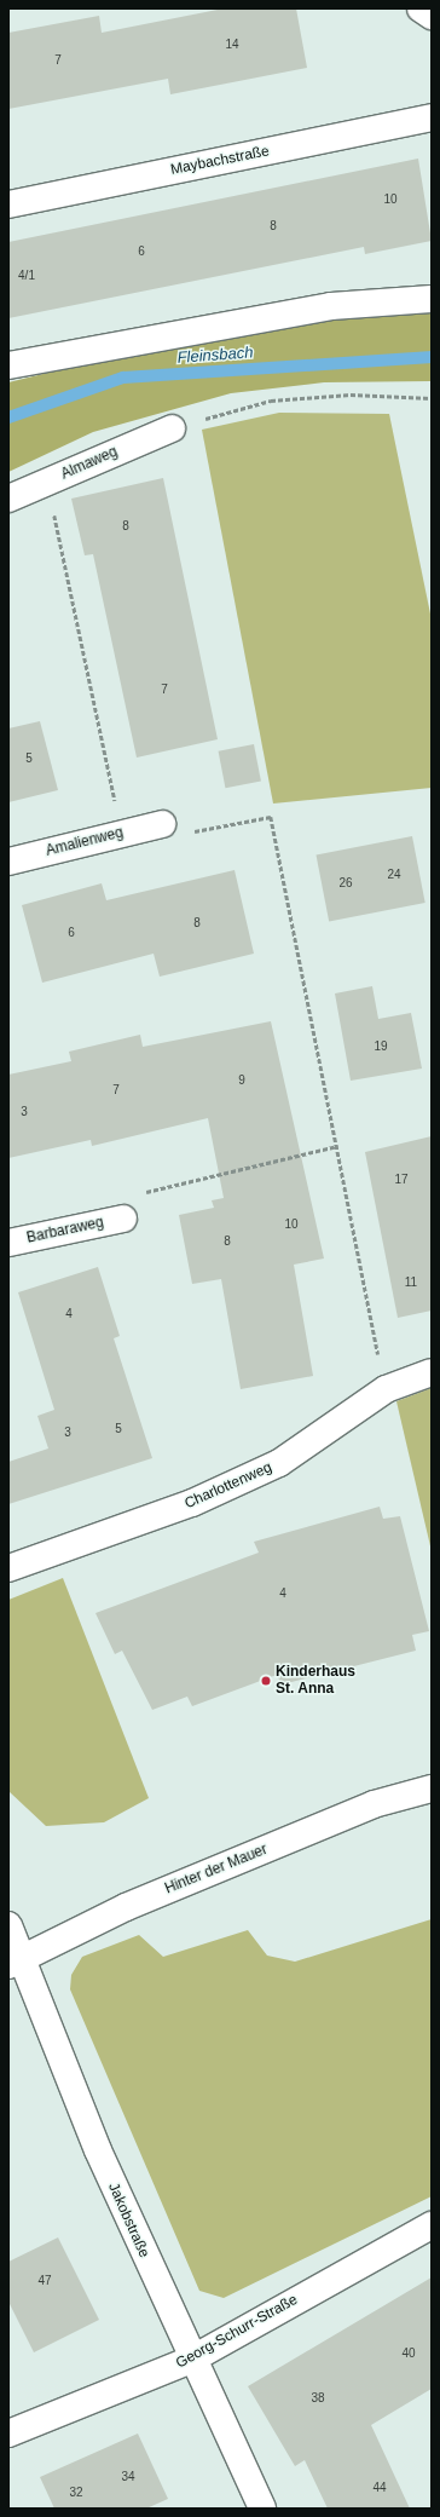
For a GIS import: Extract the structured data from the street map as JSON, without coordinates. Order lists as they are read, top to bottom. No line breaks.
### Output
{"streets":{"street":["Maybachstraße","Almaweg","Amalienweg","Barbaraweg","Charlottenweg","Hinter der Mauer","Jakobstraße","Georg-Schurr-Straße"]},"crossings":[["Hinter der Mauer","Jakobstraße"],["Jakobstraße","Georg-Schurr-Straße"]],"water":["Fleinsbach"],"places":["Kinderhaus St. Anna"],"house_numbers":["14","7","10","8","6","4/1","8","7","5","24","26","8","6","19","9","7","3","17","10","8","11","4","5","3","4","47","40","38","34","44","32"]}
